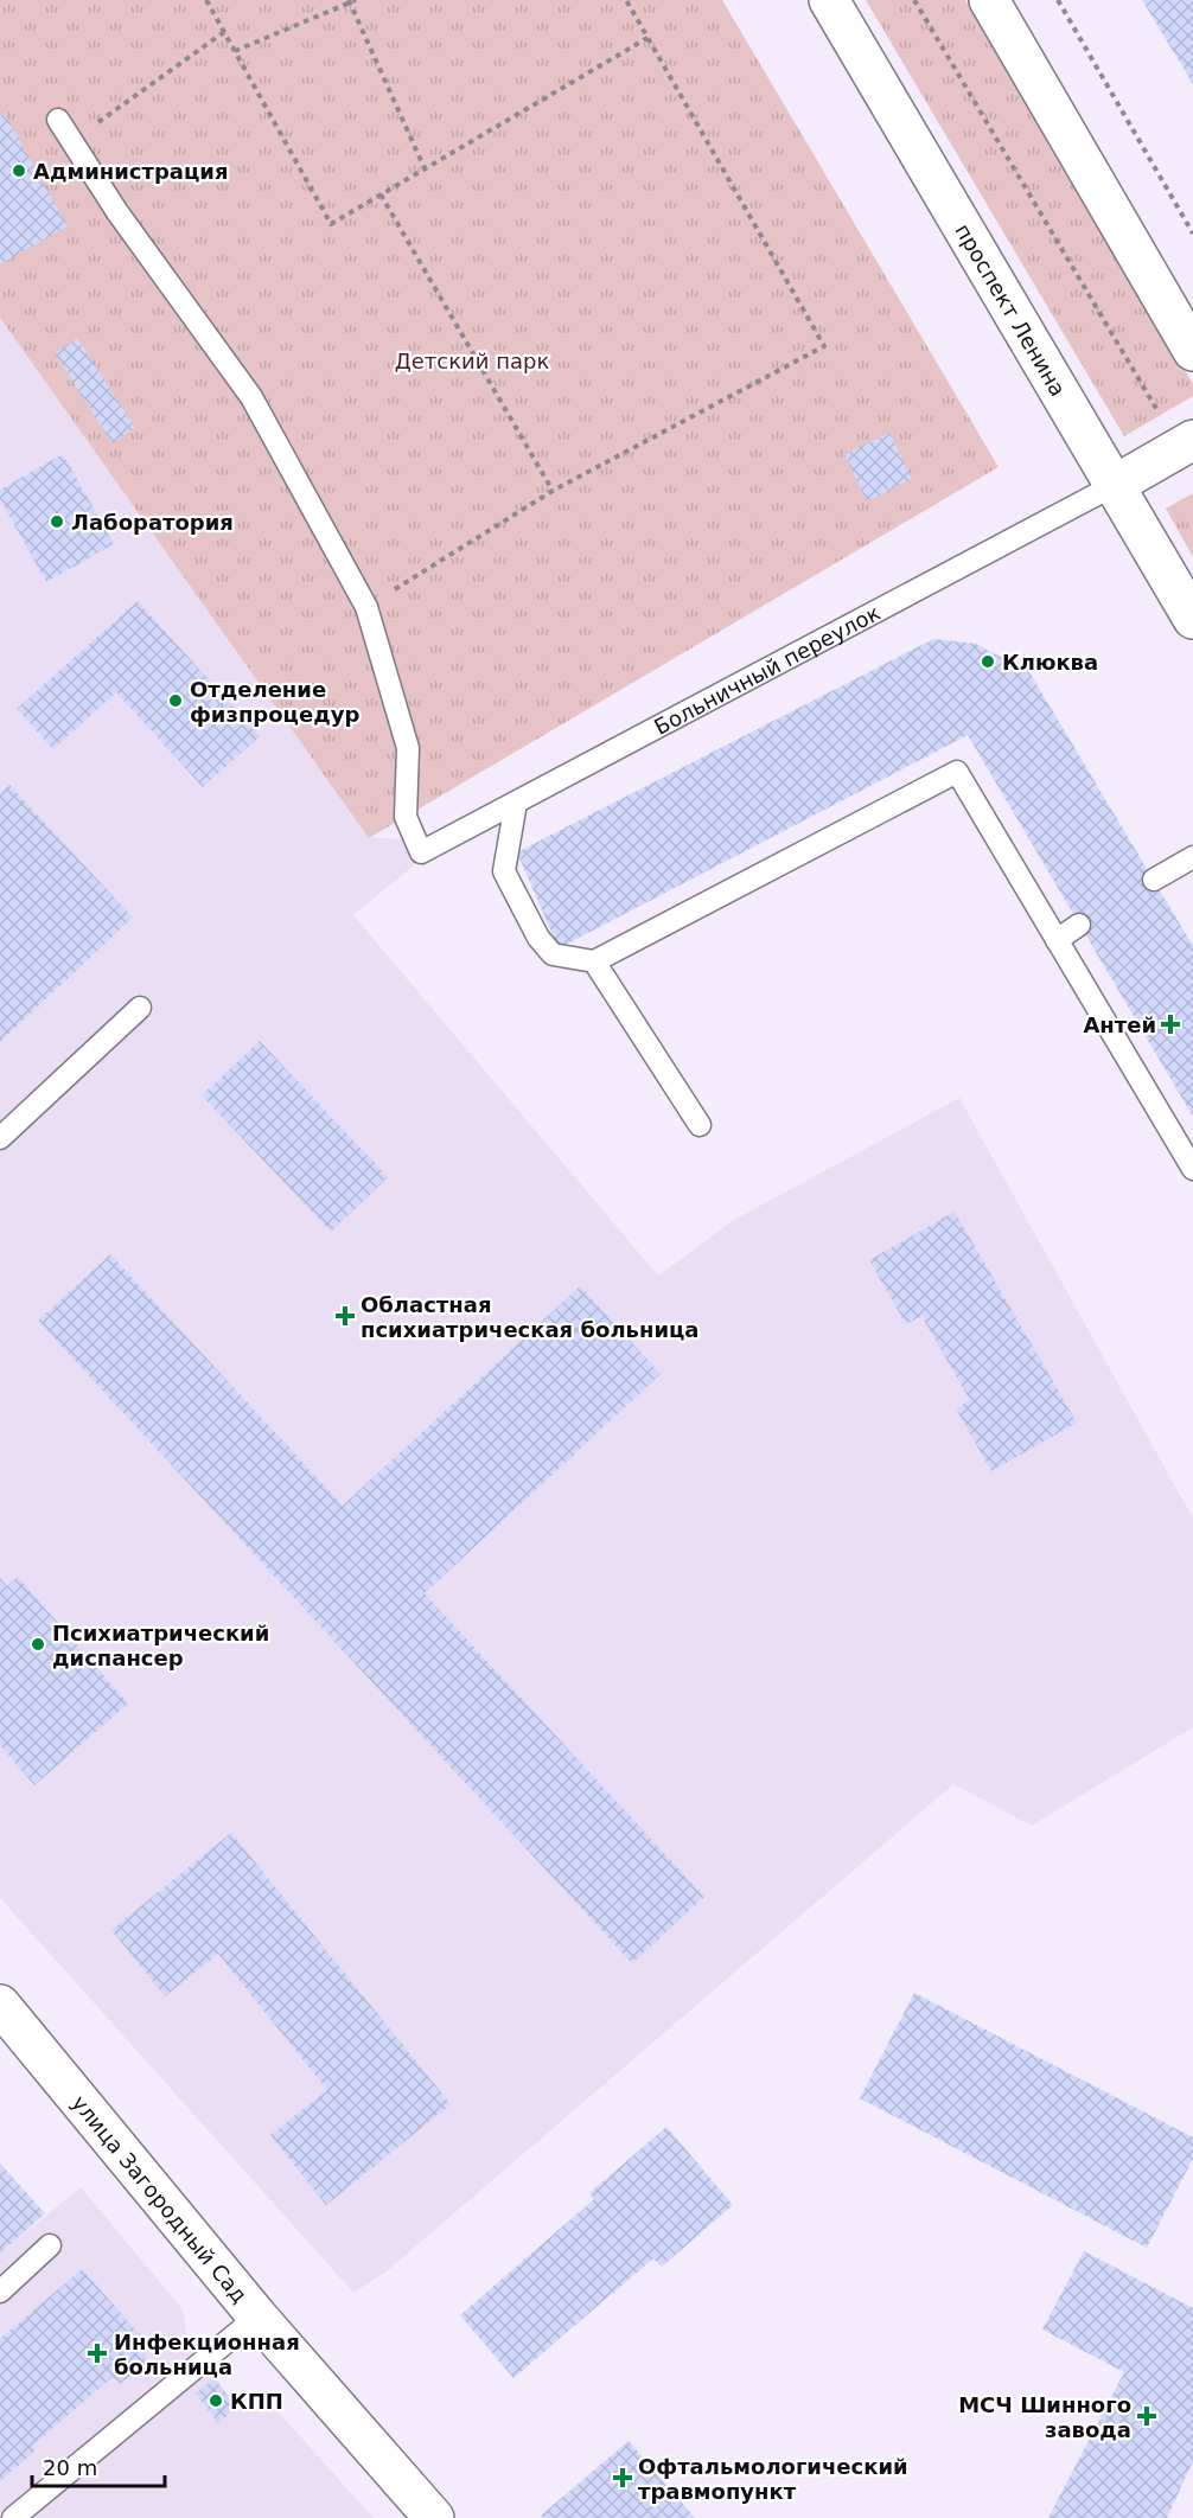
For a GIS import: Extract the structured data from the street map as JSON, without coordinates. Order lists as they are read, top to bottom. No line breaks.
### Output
{"streets":{"main road":["проспект Ленина","улица Загородный Сад"],"lane":["Больничный переулок"]},"crossings":[["проспект Ленина","Больничный переулок"]],"parks":["Детский парк"],"places":{"other":["Администрация","Лаборатория","Клюква","Отделение физпроцедур","Психиатрический диспансер","КПП"],"health":["Антей","Областная психиатрическая больница","Инфекционная больница","МСЧ Шинного завода","Офтальмологический травмопункт"]},"scale_bar":"20 m"}
